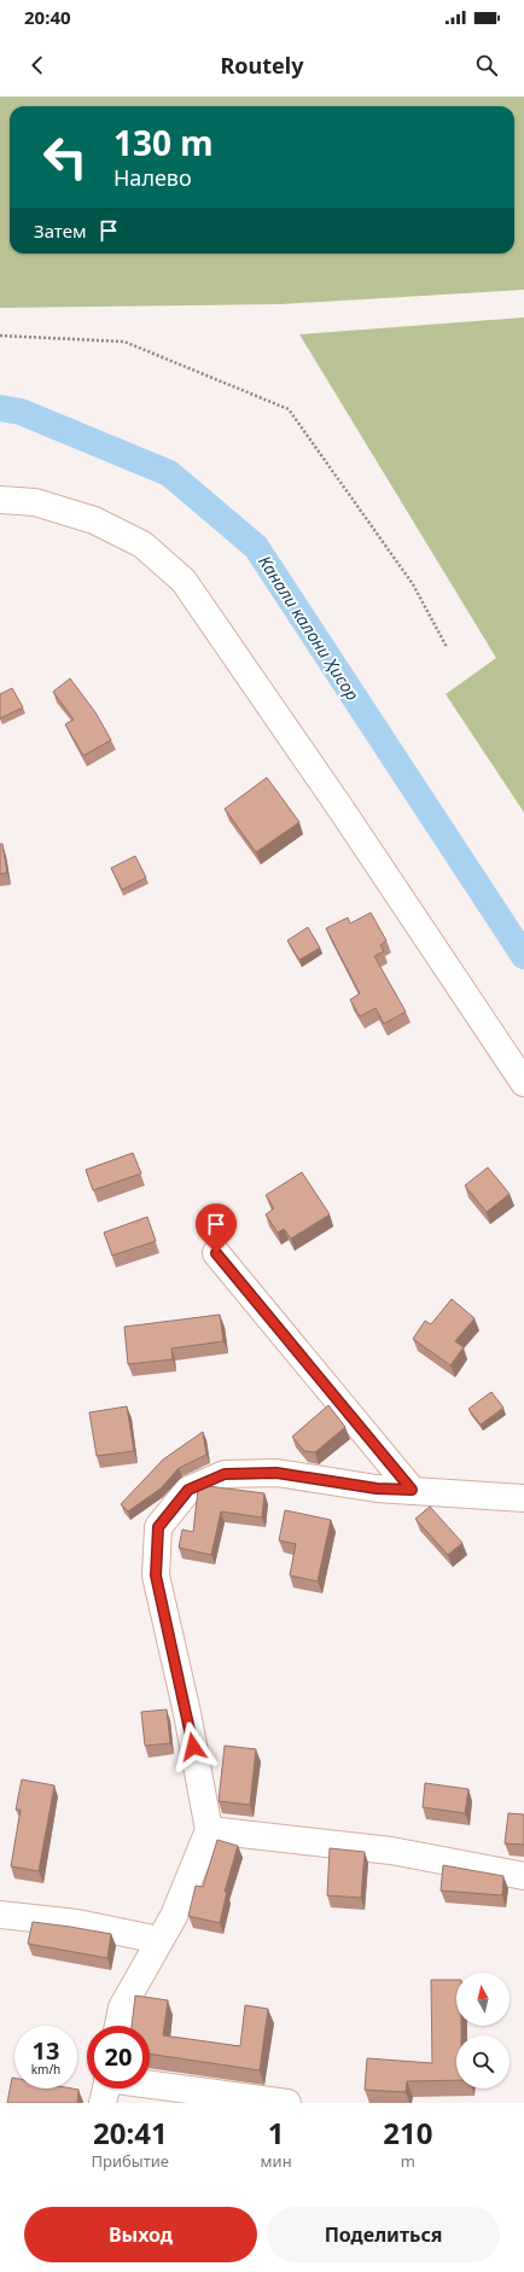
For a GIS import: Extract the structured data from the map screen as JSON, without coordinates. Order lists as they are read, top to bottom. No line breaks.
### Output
{"water":["Канали калони Ҳисор"],"north":"top","page":{"status":"20:40","header":"Routely","turn":["130 m","Налево"],"then":"Затем","speed":"13 km/h","limit":"20","eta":["20:41","Прибытие","1","мин","210","m"],"buttons":["Выход","Поделиться"]}}
